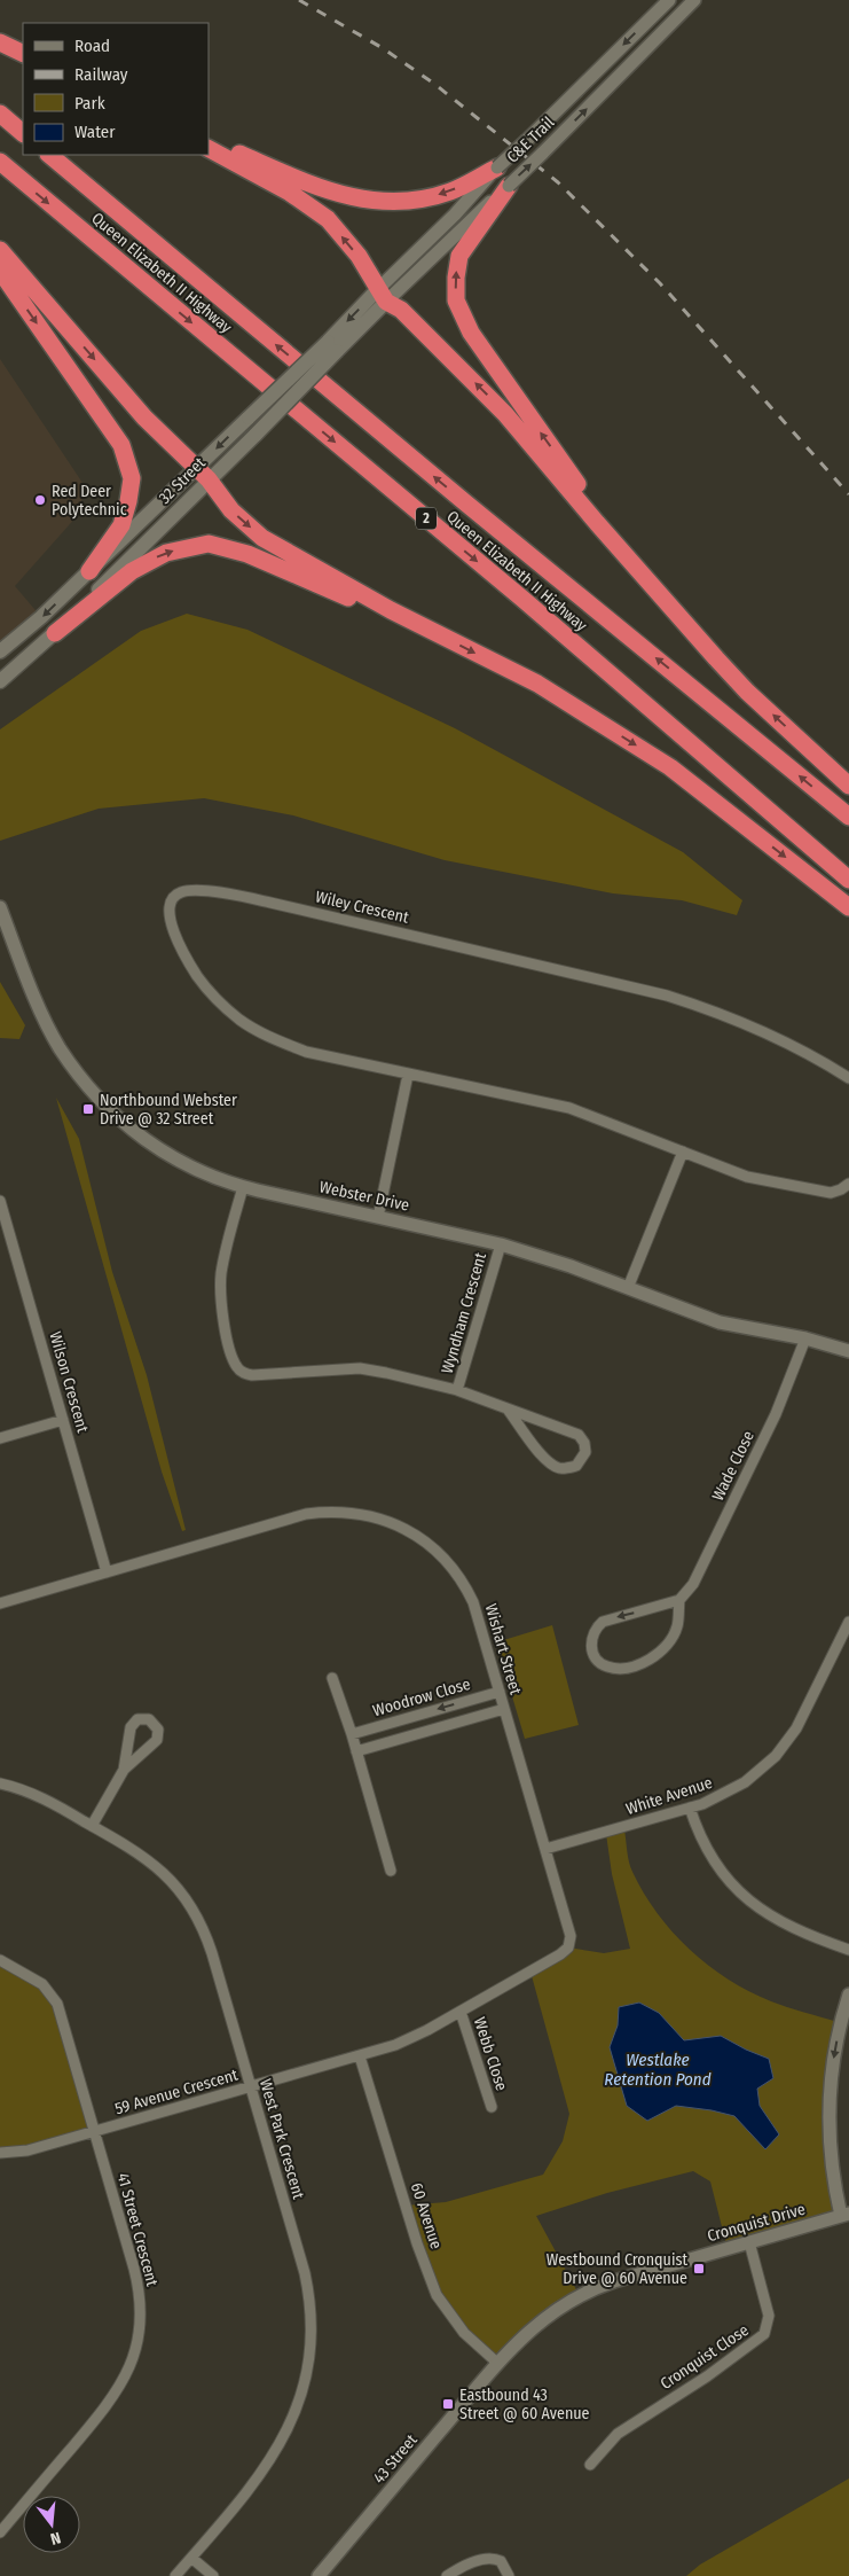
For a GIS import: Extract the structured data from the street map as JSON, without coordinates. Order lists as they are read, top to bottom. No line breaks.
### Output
{"streets":{"highway":["Queen Elizabeth II Highway","2"],"main road":["32 Street"],"street":["C&E Trail","Wiley Crescent","Webster Drive","Wyndham Crescent","Wilson Crescent","Wade Close","Wishart Street","Woodrow Close","White Avenue","Webb Close","59 Avenue Crescent","West Park Crescent","60 Avenue","Cronquist Drive","41 Street Crescent","Cronquist Close","43 Street"]},"crossings":[["C&E Trail","32 Street"],["Webster Drive","Wyndham Crescent"],["Webster Drive","Wade Close"],["Wilson Crescent","Wishart Street"],["Wishart Street","Woodrow Close"],["Wishart Street","White Avenue"],["Wishart Street","Webb Close"],["Wishart Street","59 Avenue Crescent"],["Wishart Street","60 Avenue"],["59 Avenue Crescent","West Park Crescent"],["59 Avenue Crescent","60 Avenue"],["59 Avenue Crescent","41 Street Crescent"],["60 Avenue","Cronquist Drive"],["60 Avenue","43 Street"],["Cronquist Drive","Cronquist Close"],["Cronquist Drive","43 Street"]],"water":["Westlake Retention Pond"],"places":{"other":["Red Deer Polytechnic"],"transit":["Northbound Webster Drive @ 32 Street","Westbound Cronquist Drive @ 60 Avenue","Eastbound 43 Street @ 60 Avenue"]},"legend":["Road","Railway","Park","Water"],"north":"bottom"}
